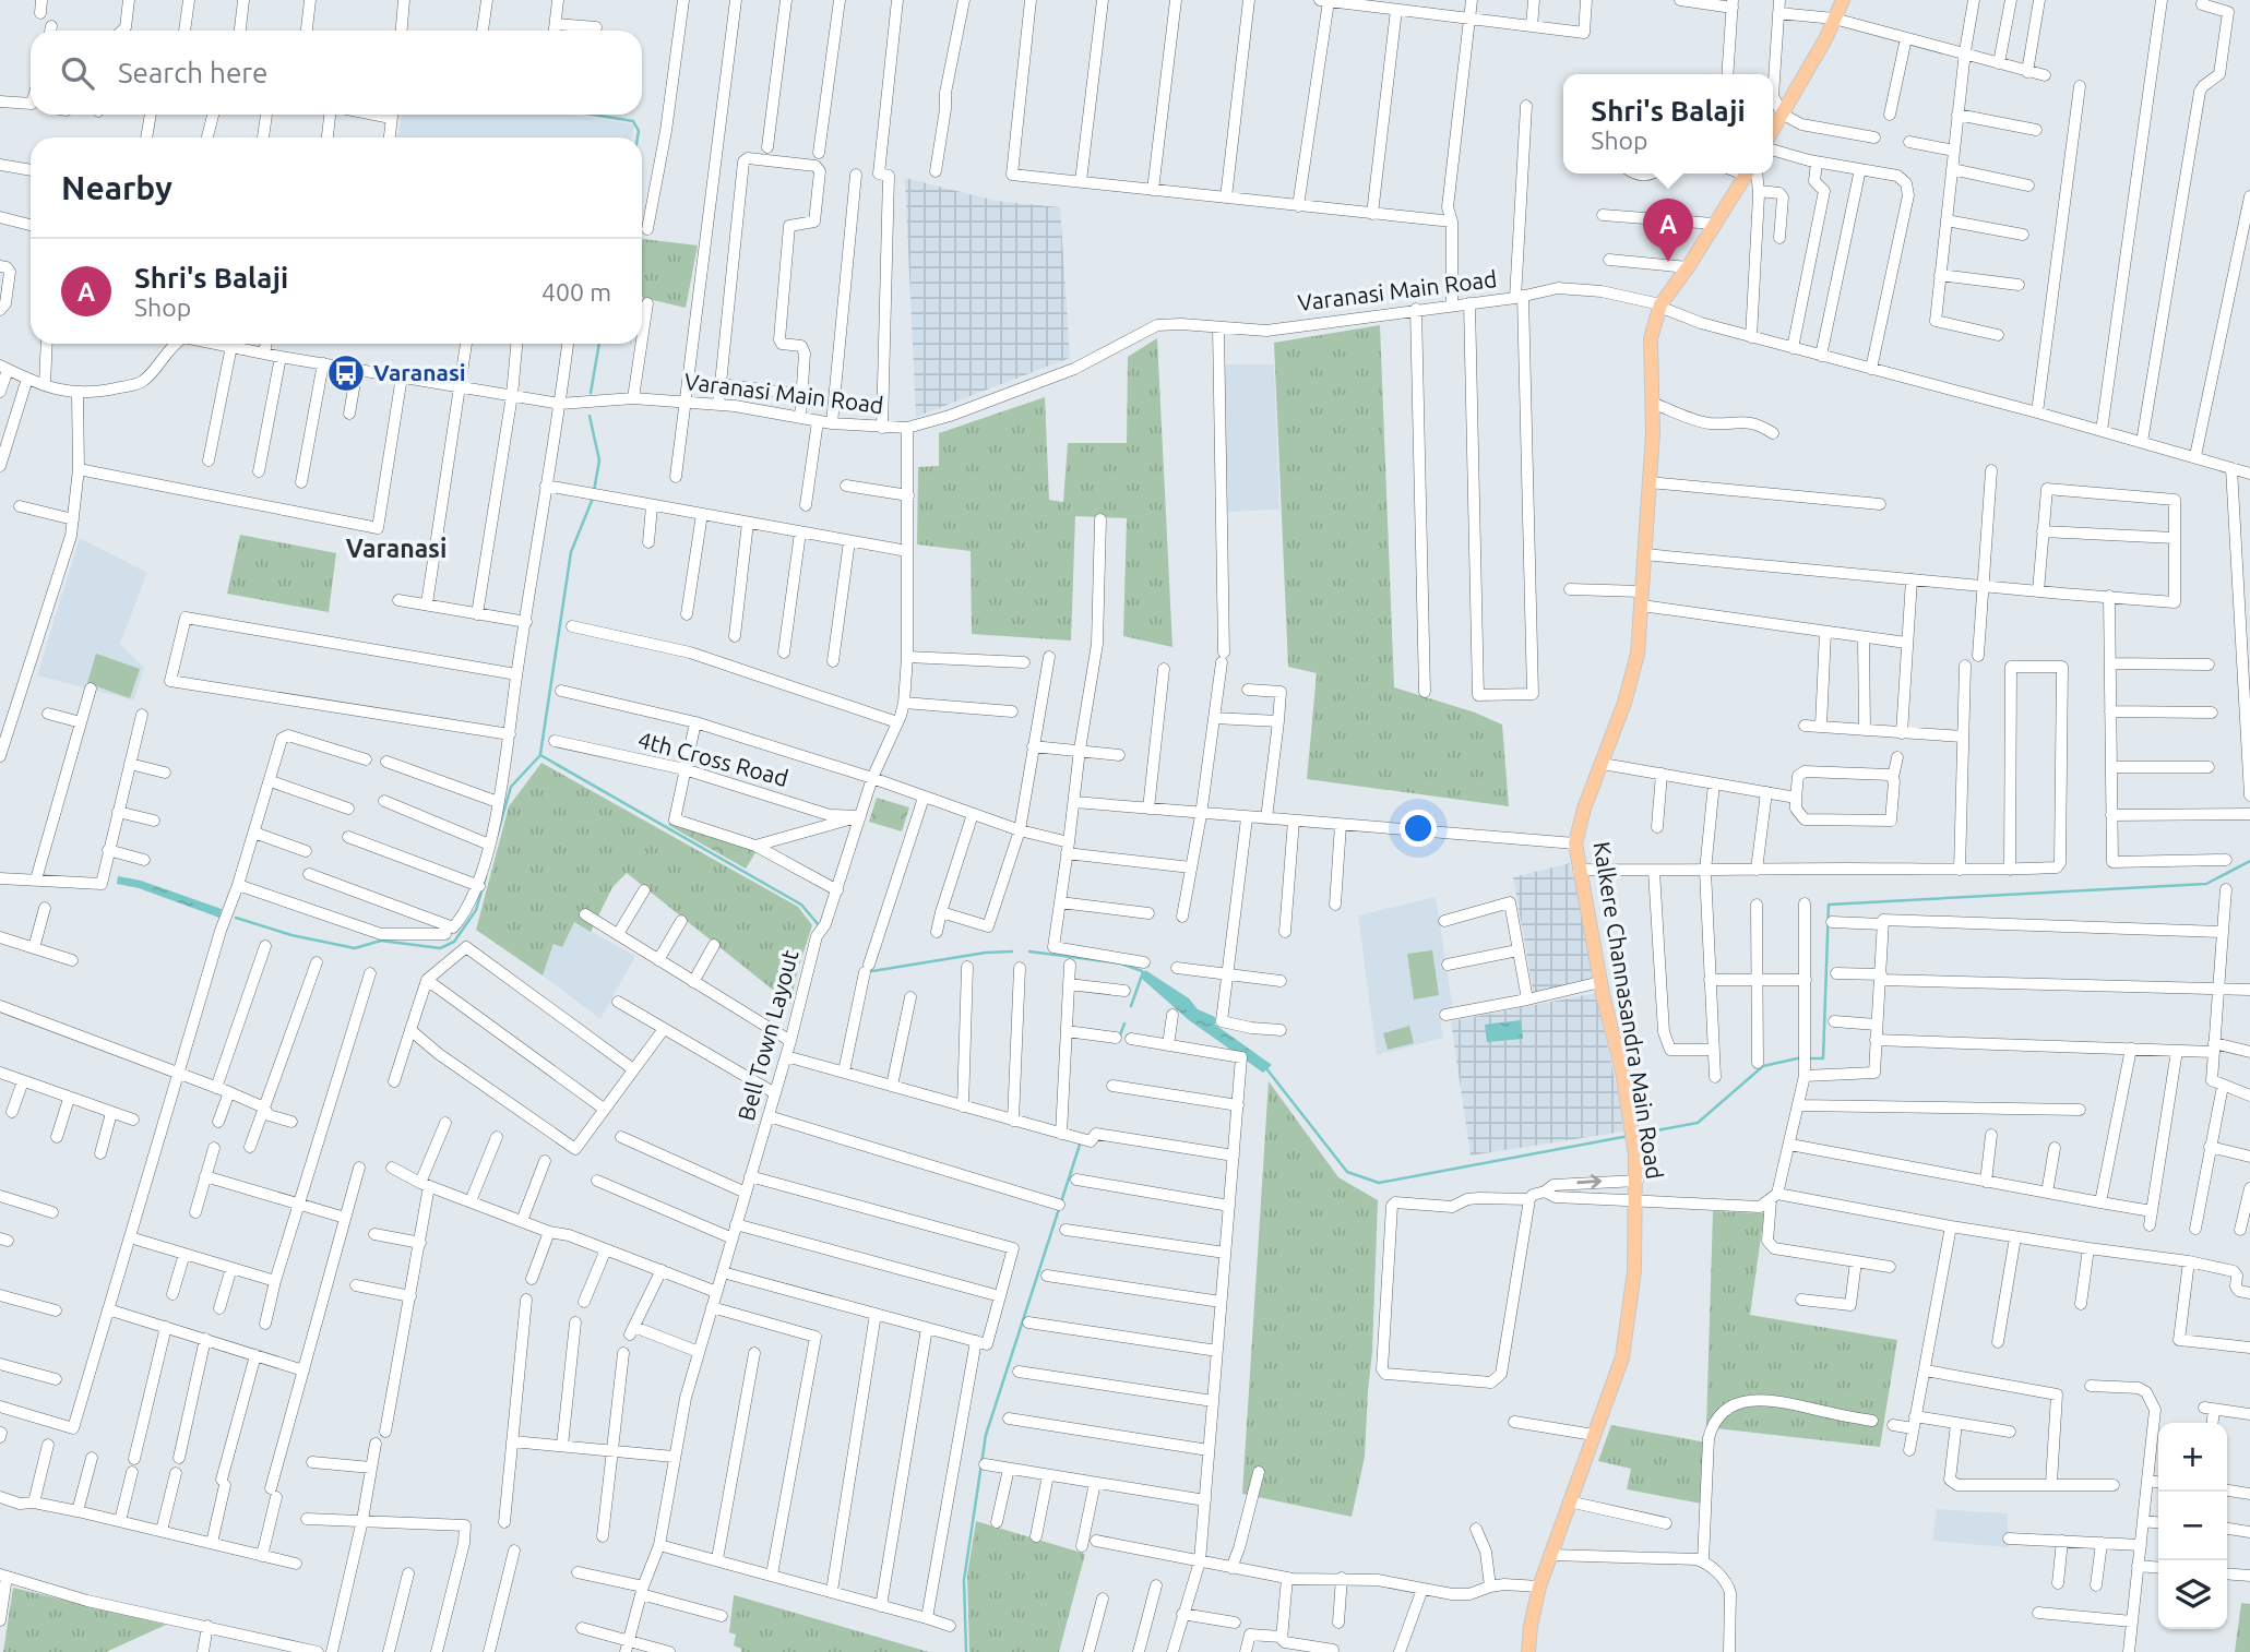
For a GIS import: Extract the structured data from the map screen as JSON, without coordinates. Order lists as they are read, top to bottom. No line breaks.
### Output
{"streets":{"main road":["Kalkere Channasandra Main Road"],"street":["Varanasi Main Road","4th Cross Road","Bell Town Layout"]},"crossings":[["Varanasi Main Road","Kalkere Channasandra Main Road"],["Varanasi Main Road","Bell Town Layout"],["4th Cross Road","Bell Town Layout"]],"districts":["Varanasi"],"places":{"bus stop":["Varanasi"]},"page":{"search":"Search here","popup":["Shri's Balaji","Shop"],"heading":"Nearby","pins":"A","list":[{"mark":"A","name":"Shri's Balaji","note":"Shop","value":"400 m"}],"map_buttons":["+","−"]}}
